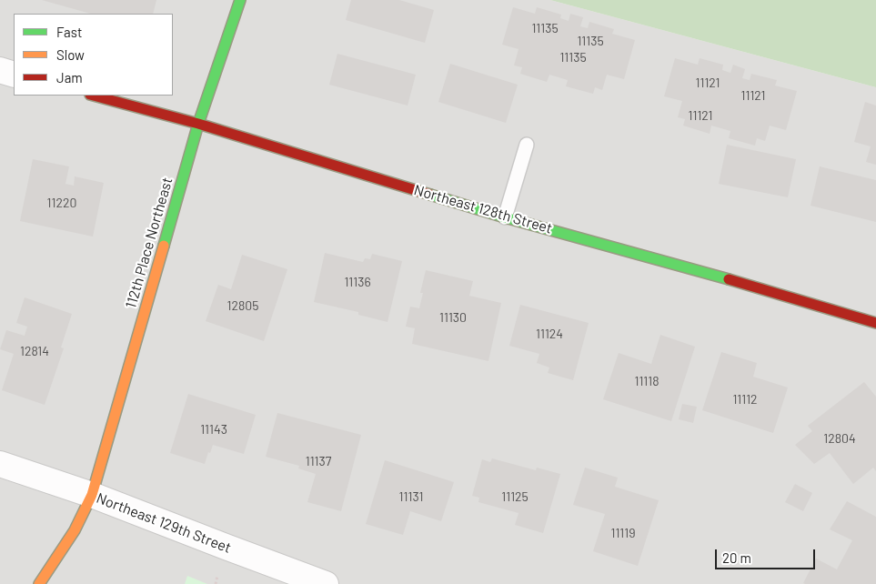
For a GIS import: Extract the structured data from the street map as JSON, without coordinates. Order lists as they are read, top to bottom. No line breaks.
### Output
{"streets":{"street":["Northeast 128th Street","112th Place Northeast","Northeast 129th Street"]},"crossings":[["Northeast 128th Street","112th Place Northeast"],["112th Place Northeast","Northeast 129th Street"]],"house_numbers":["11135","11135","11135","11121","11121","11121","11220","11136","12805","11130","11124","12814","11118","11112","11143","12804","11137","11131","11125","11119"],"legend":["Fast","Slow","Jam"],"scale_bar":"20 m"}
